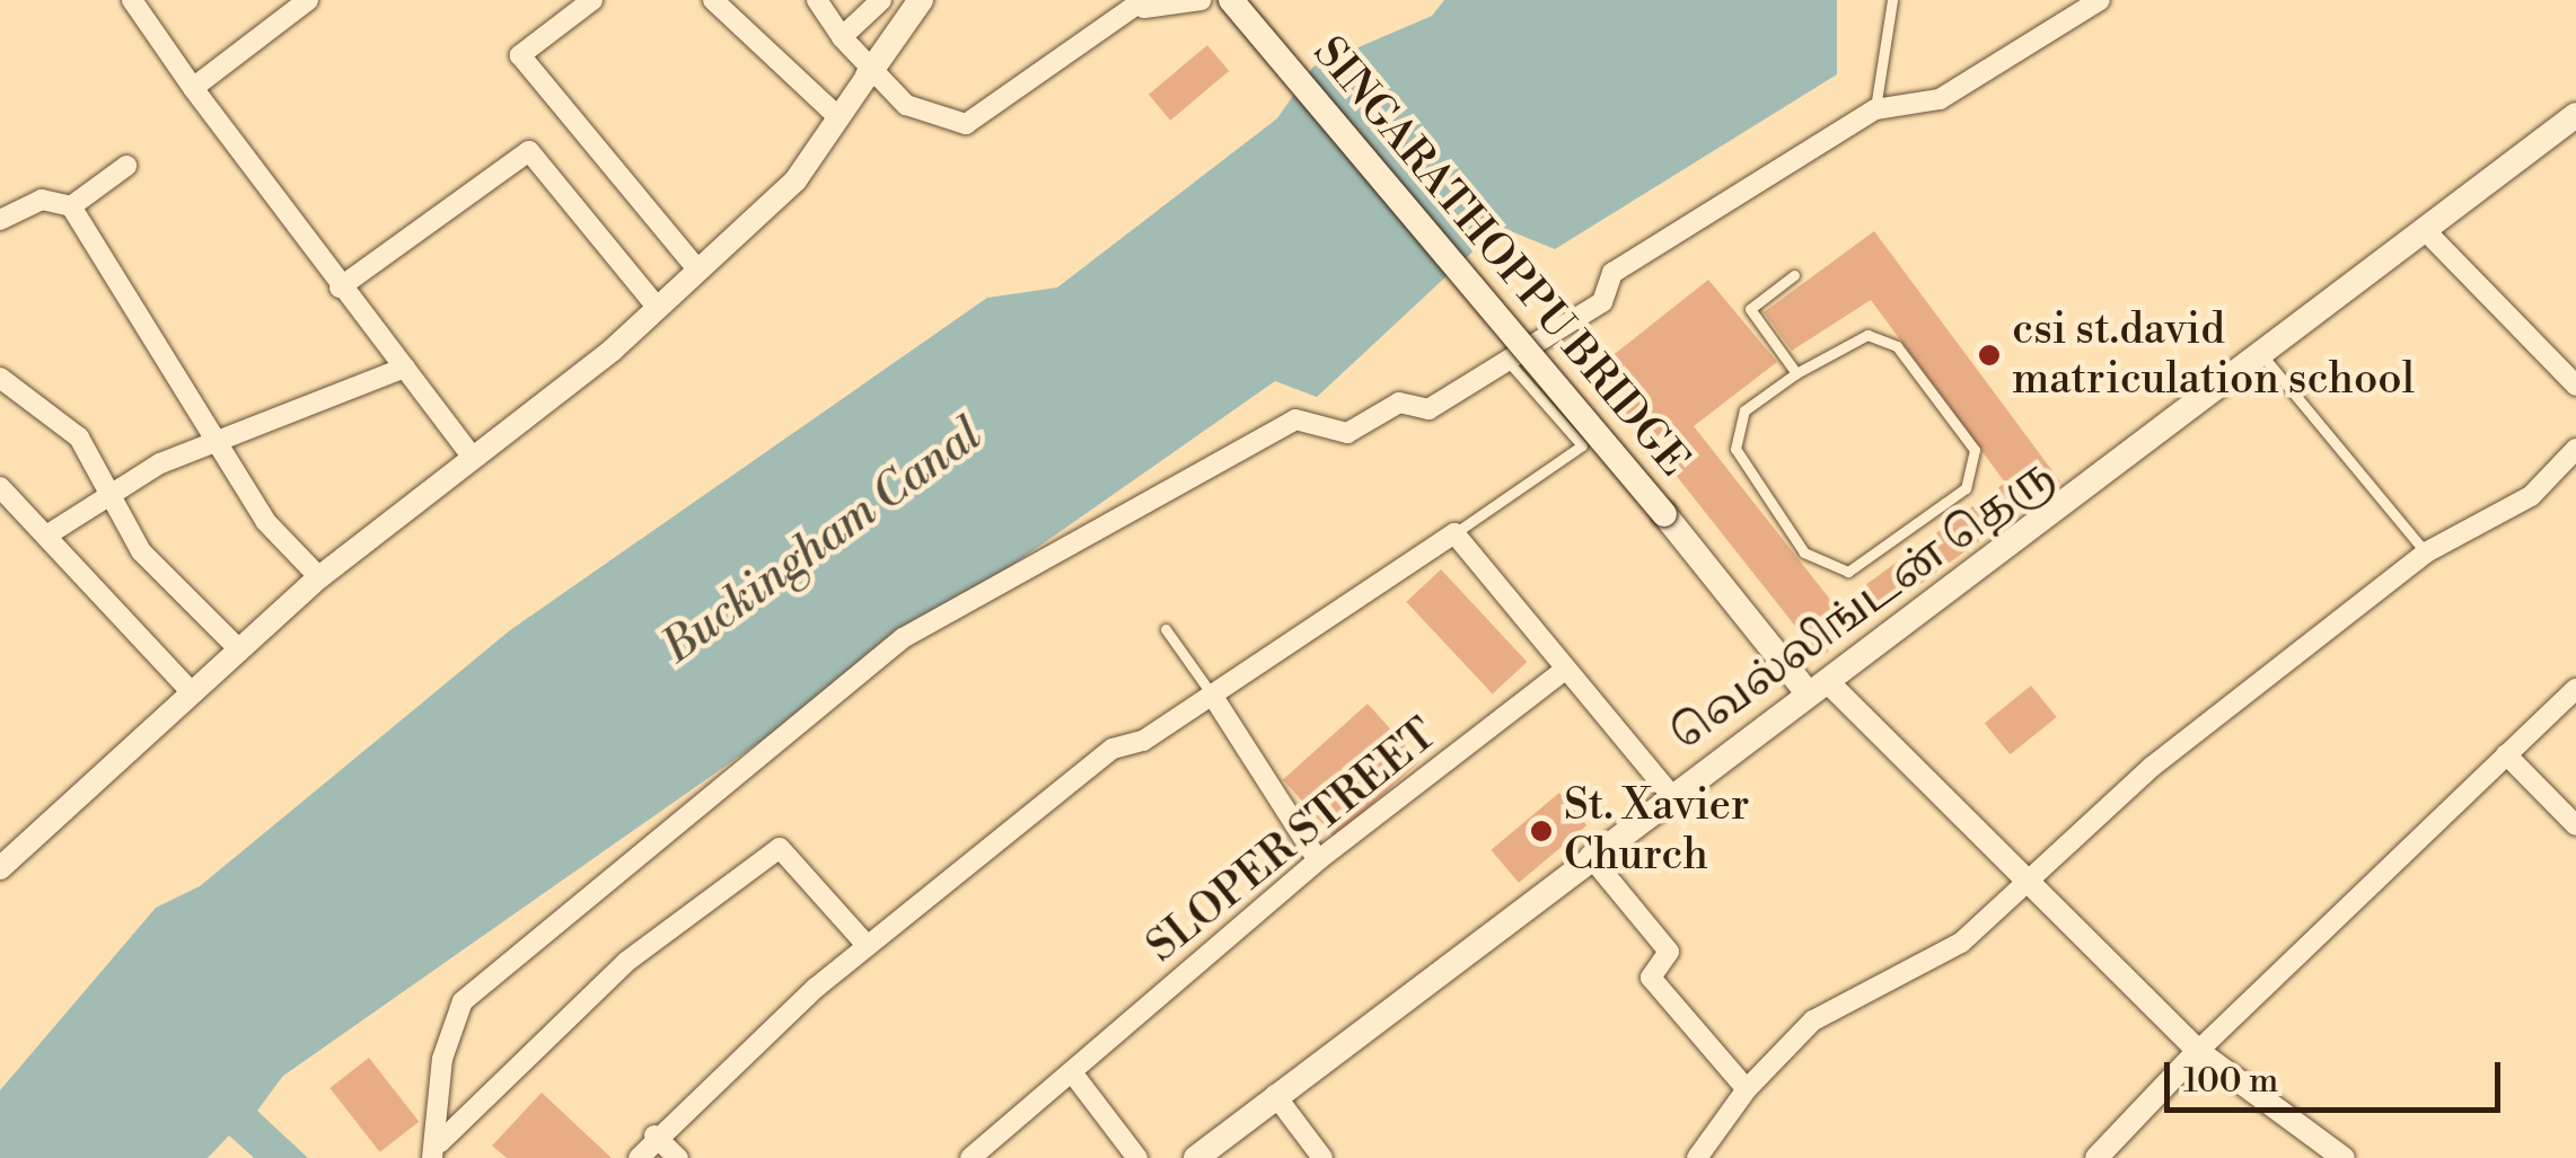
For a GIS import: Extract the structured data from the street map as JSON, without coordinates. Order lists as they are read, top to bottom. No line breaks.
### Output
{"streets":{"main road":["SINGARATHOPPU BRIDGE","வெல்லிங்டன் தெரு"],"street":["SLOPER STREET"]},"crossings":[["SINGARATHOPPU BRIDGE","வெல்லிங்டன் தெரு"]],"water":["Buckingham Canal"],"places":["csi st.david matriculation school","St. Xavier Church"],"scale_bar":"100 m"}
